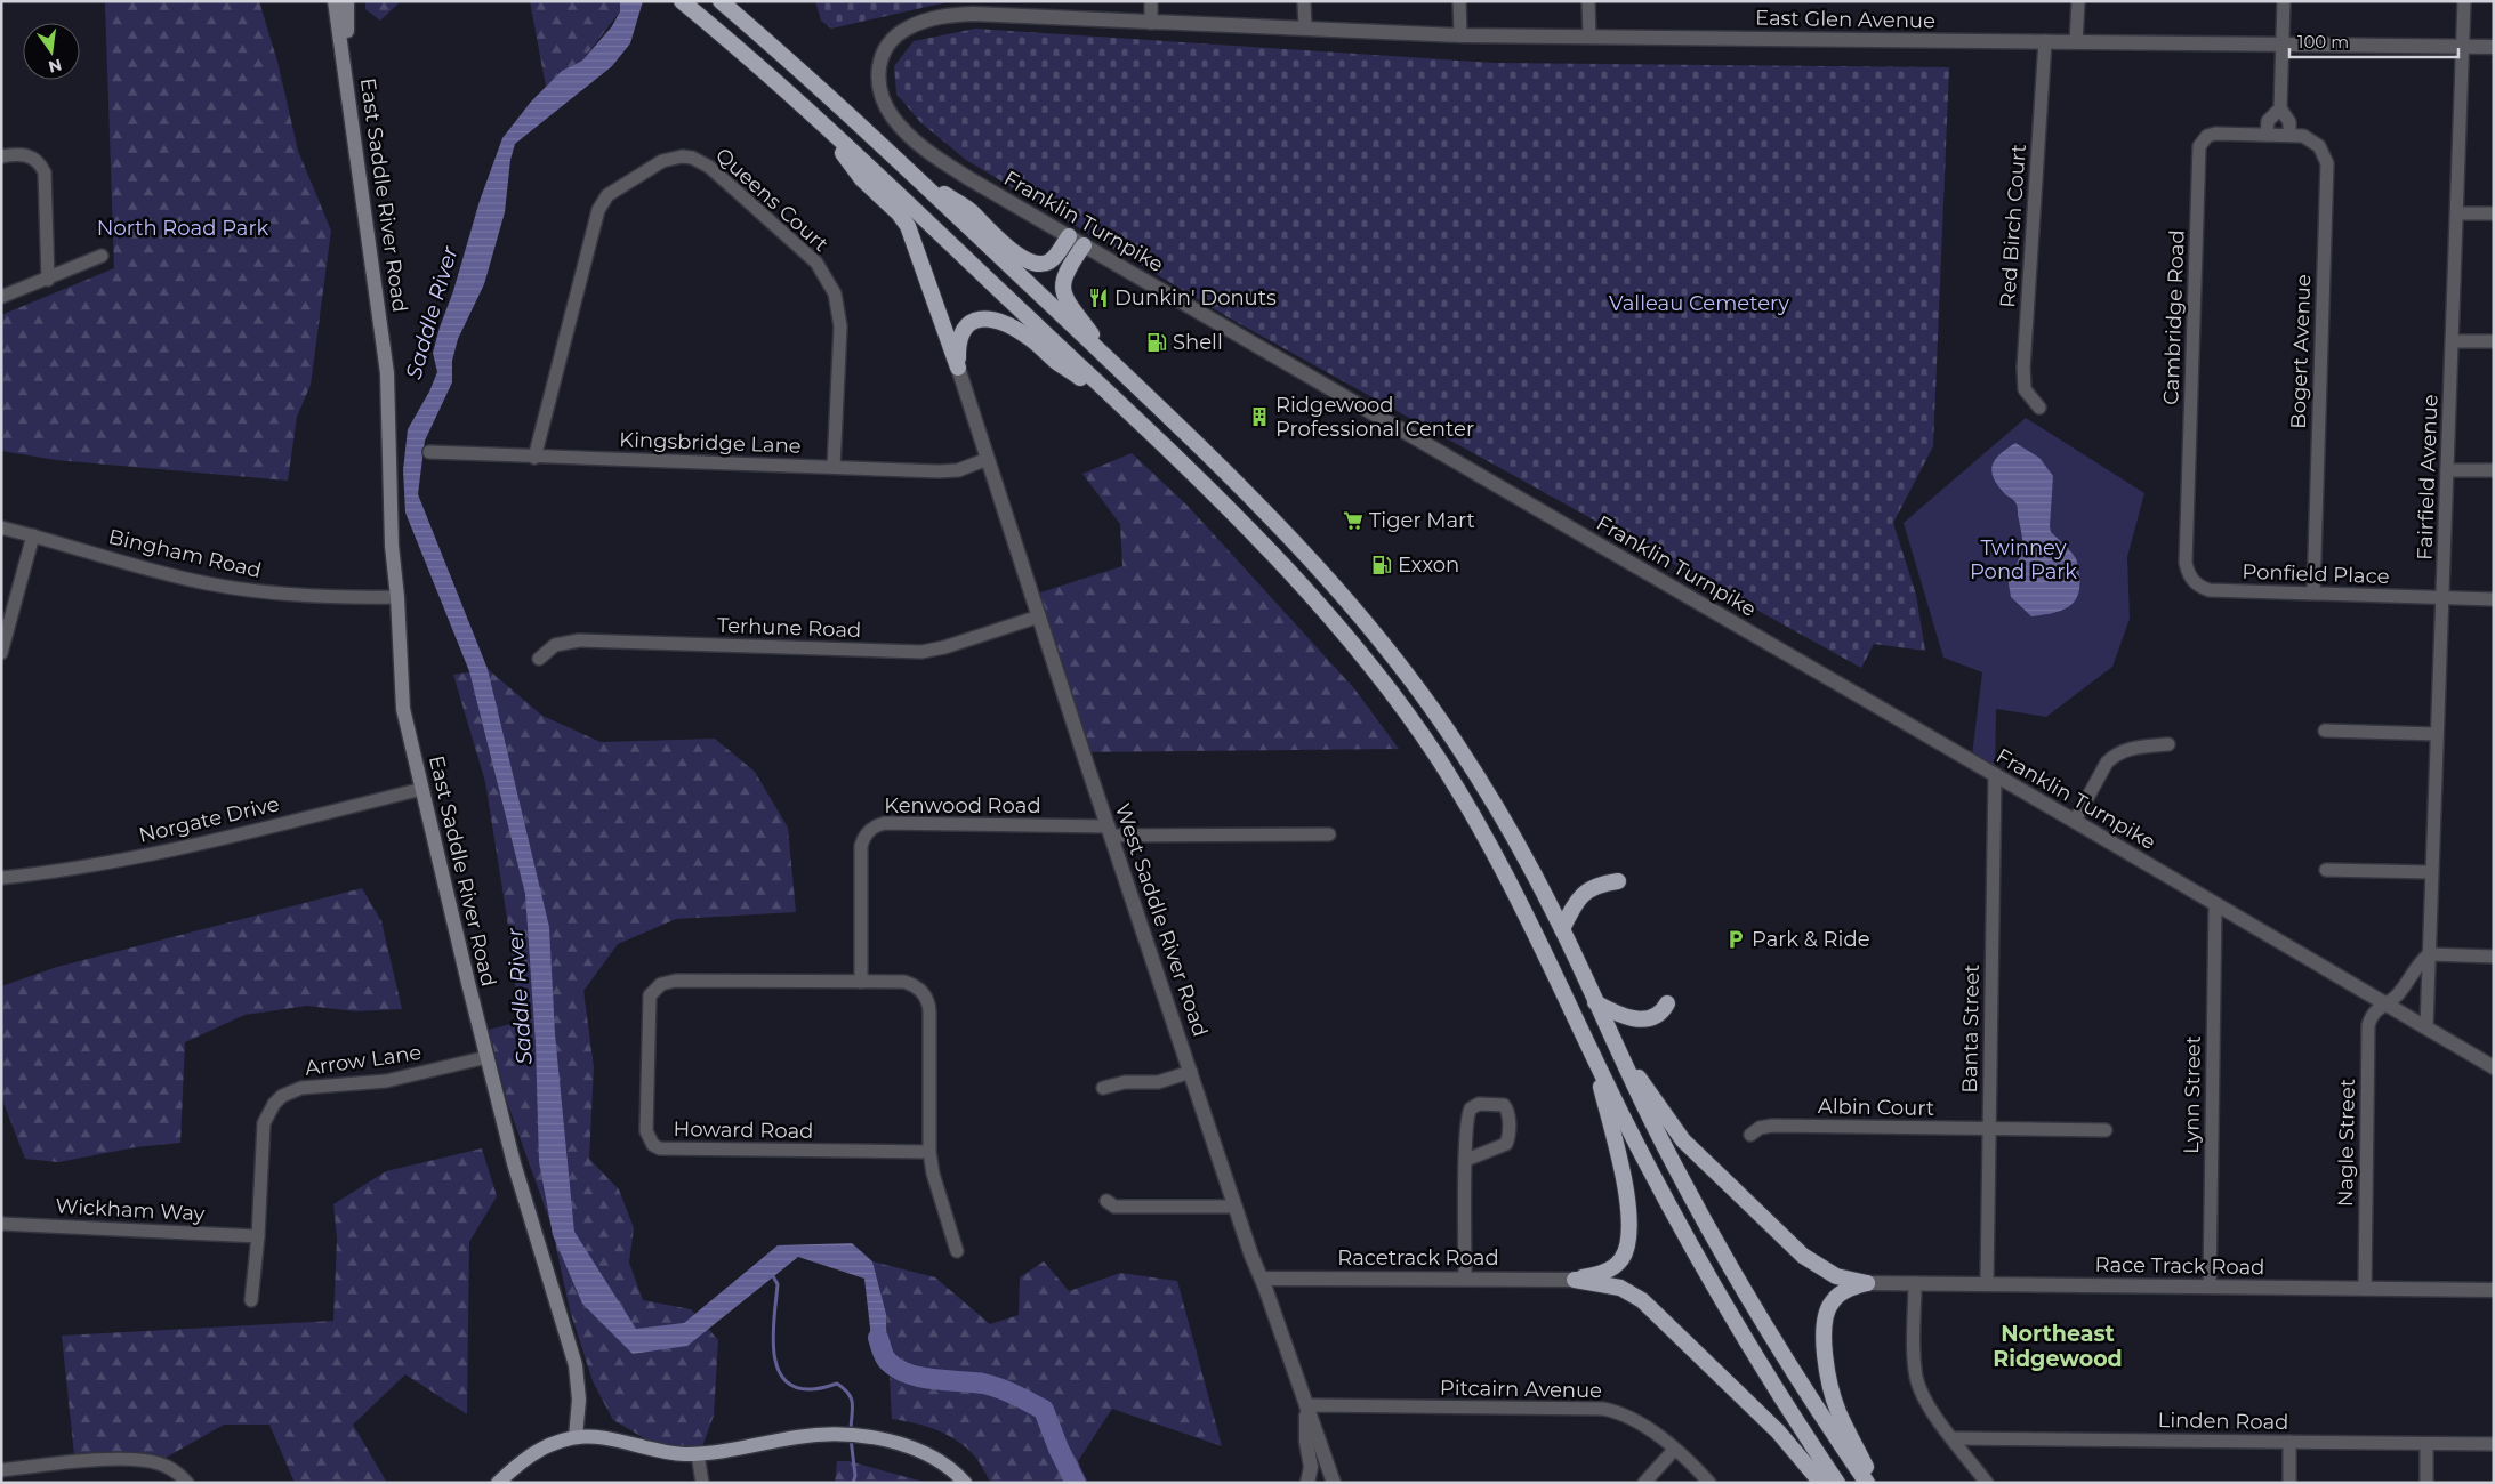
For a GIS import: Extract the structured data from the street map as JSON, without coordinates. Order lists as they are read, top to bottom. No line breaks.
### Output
{"streets":{"main road":["East Saddle River Road"],"street":["East Glen Avenue","Queens Court","Franklin Turnpike","Red Birch Court","Cambridge Road","Bogert Avenue","Kingsbridge Lane","Fairfield Avenue","Bingham Road","Ponfield Place","Terhune Road","Kenwood Road","Norgate Drive","West Saddle River Road","Banta Street","Arrow Lane","Lynn Street","Albin Court","Howard Road","Nagle Street","Wickham Way","Racetrack Road","Race Track Road","Pitcairn Avenue","Linden Road"]},"crossings":[["East Glen Avenue","Franklin Turnpike"],["East Glen Avenue","Red Birch Court"],["East Glen Avenue","Fairfield Avenue"],["East Saddle River Road","Bingham Road"],["East Saddle River Road","Norgate Drive"],["East Saddle River Road","Arrow Lane"],["Queens Court","Kingsbridge Lane"],["Franklin Turnpike","Fairfield Avenue"],["Franklin Turnpike","Banta Street"],["Franklin Turnpike","Lynn Street"],["Franklin Turnpike","Nagle Street"],["Cambridge Road","Bogert Avenue"],["Cambridge Road","Ponfield Place"],["Bogert Avenue","Ponfield Place"],["Kingsbridge Lane","West Saddle River Road"],["Fairfield Avenue","Ponfield Place"],["Terhune Road","West Saddle River Road"],["Kenwood Road","West Saddle River Road"],["Kenwood Road","Howard Road"],["West Saddle River Road","Racetrack Road"],["West Saddle River Road","Pitcairn Avenue"],["Banta Street","Albin Court"],["Banta Street","Race Track Road"],["Arrow Lane","Wickham Way"],["Lynn Street","Race Track Road"],["Nagle Street","Race Track Road"]],"districts":["Northeast Ridgewood"],"water":["Saddle River"],"parks":["North Road Park","Valleau Cemetery","Twinney Pond Park"],"places":{"restaurant":["Dunkin' Donuts"],"fuel station":["Shell","Exxon"],"building":["Ridgewood Professional Center"],"supermarket":["Tiger Mart"],"parking":["Park & Ride"]},"scale_bar":"100 m","north":"bottom"}
